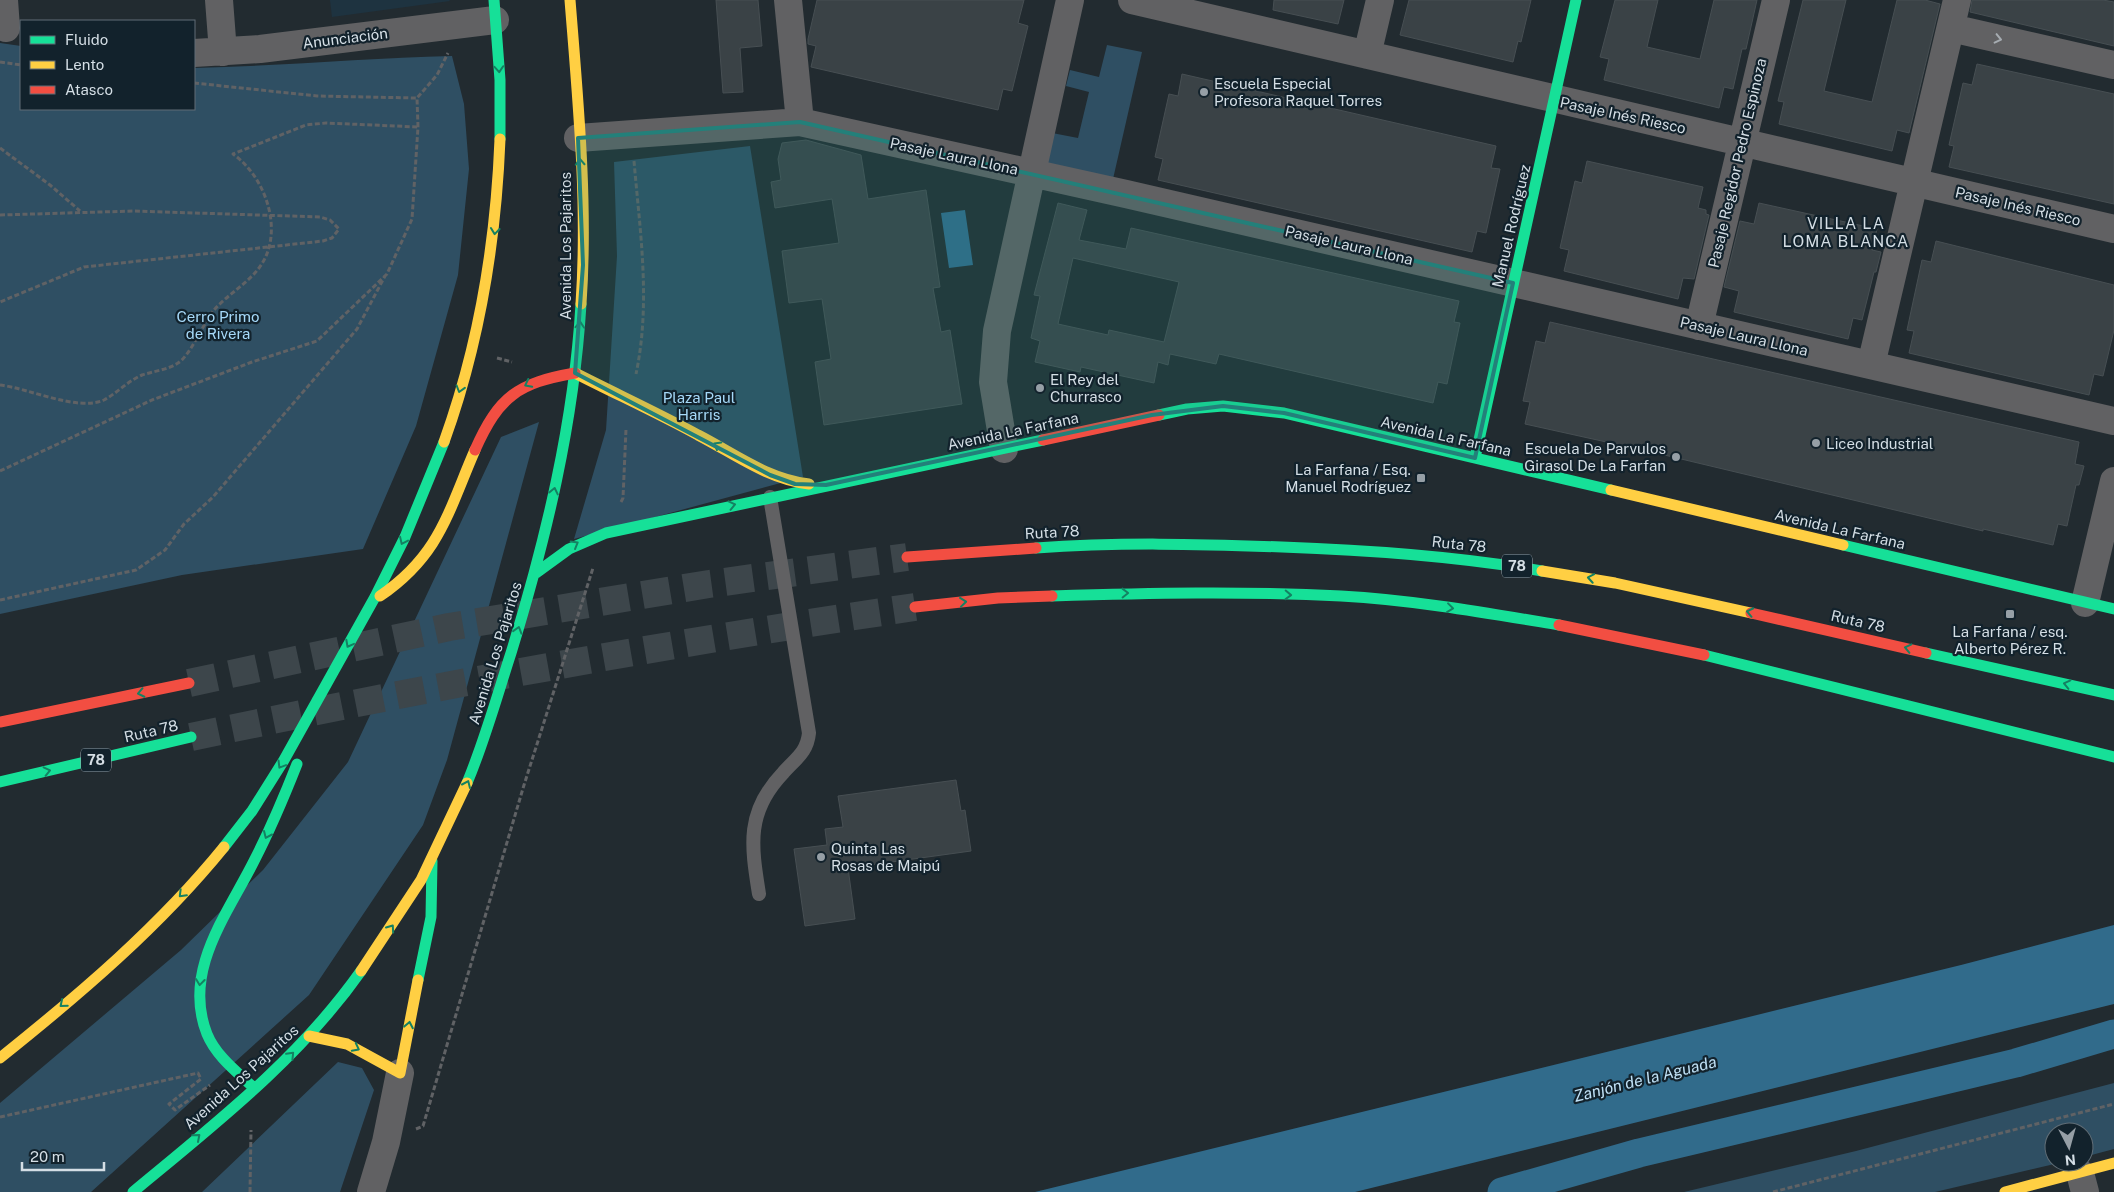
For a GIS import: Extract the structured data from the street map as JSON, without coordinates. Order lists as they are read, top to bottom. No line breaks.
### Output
{"streets":{"main road":["Manuel Rodríguez","Avenida Los Pajaritos","Avenida La Farfana","Ruta 78","78"],"street":["Anunciación","Pasaje Inés Riesco","Pasaje Laura Llona","Pasaje Regidor Pedro Espinoza"]},"crossings":[["Pasaje Inés Riesco","Pasaje Regidor Pedro Espinoza"],["Pasaje Inés Riesco","Manuel Rodríguez"],["Pasaje Laura Llona","Pasaje Regidor Pedro Espinoza"],["Pasaje Laura Llona","Manuel Rodríguez"],["Pasaje Laura Llona","Avenida Los Pajaritos"],["Manuel Rodríguez","Avenida La Farfana"],["Avenida Los Pajaritos","Avenida La Farfana"]],"districts":["VILLA LA LOMA BLANCA"],"water":["Zanjón de la Aguada"],"parks":["Cerro Primo de Rivera","Plaza Paul Harris"],"places":{"other":["Escuela Especial Profesora Raquel Torres","El Rey del Churrasco","Liceo Industrial","Escuela De Parvulos Girasol De La Farfan","Quinta Las Rosas de Maipú"],"transit":["La Farfana / Esq. Manuel Rodríguez","La Farfana / esq. Alberto Pérez R."]},"legend":["Fluido","Lento","Atasco"],"scale_bar":"20 m","north":"bottom"}
